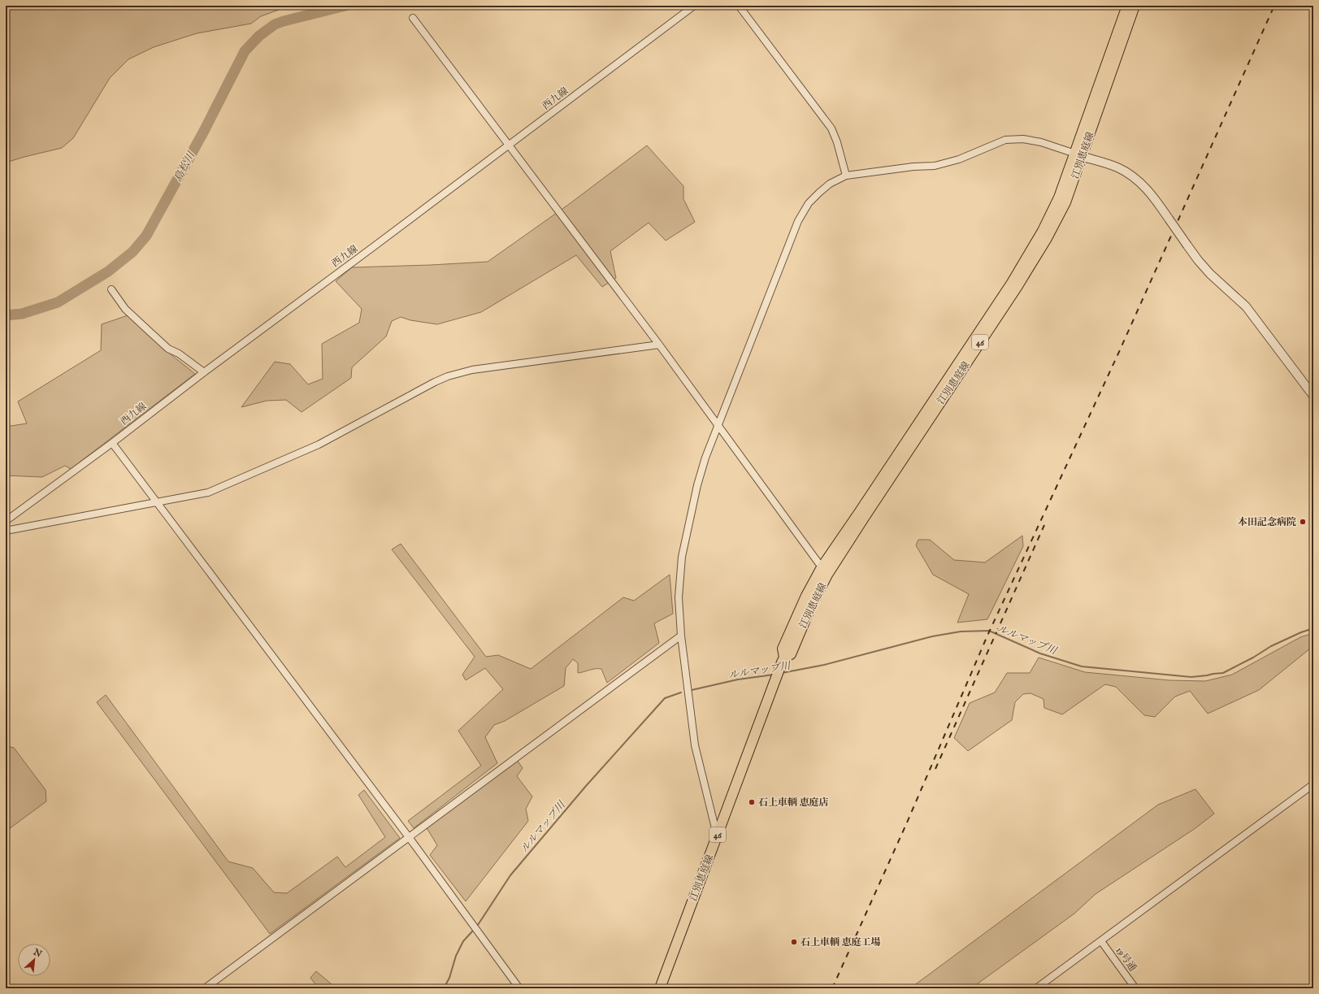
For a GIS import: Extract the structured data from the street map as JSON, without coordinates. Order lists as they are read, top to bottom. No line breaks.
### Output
{"streets":{"main road":["江別恵庭線","46"],"street":["西九線","19号通"]},"water":["島松川","ルルマップ川"],"places":["本田記念病院","石上車輌 恵庭店","石上車輌 恵庭工場"],"north":"top right"}
